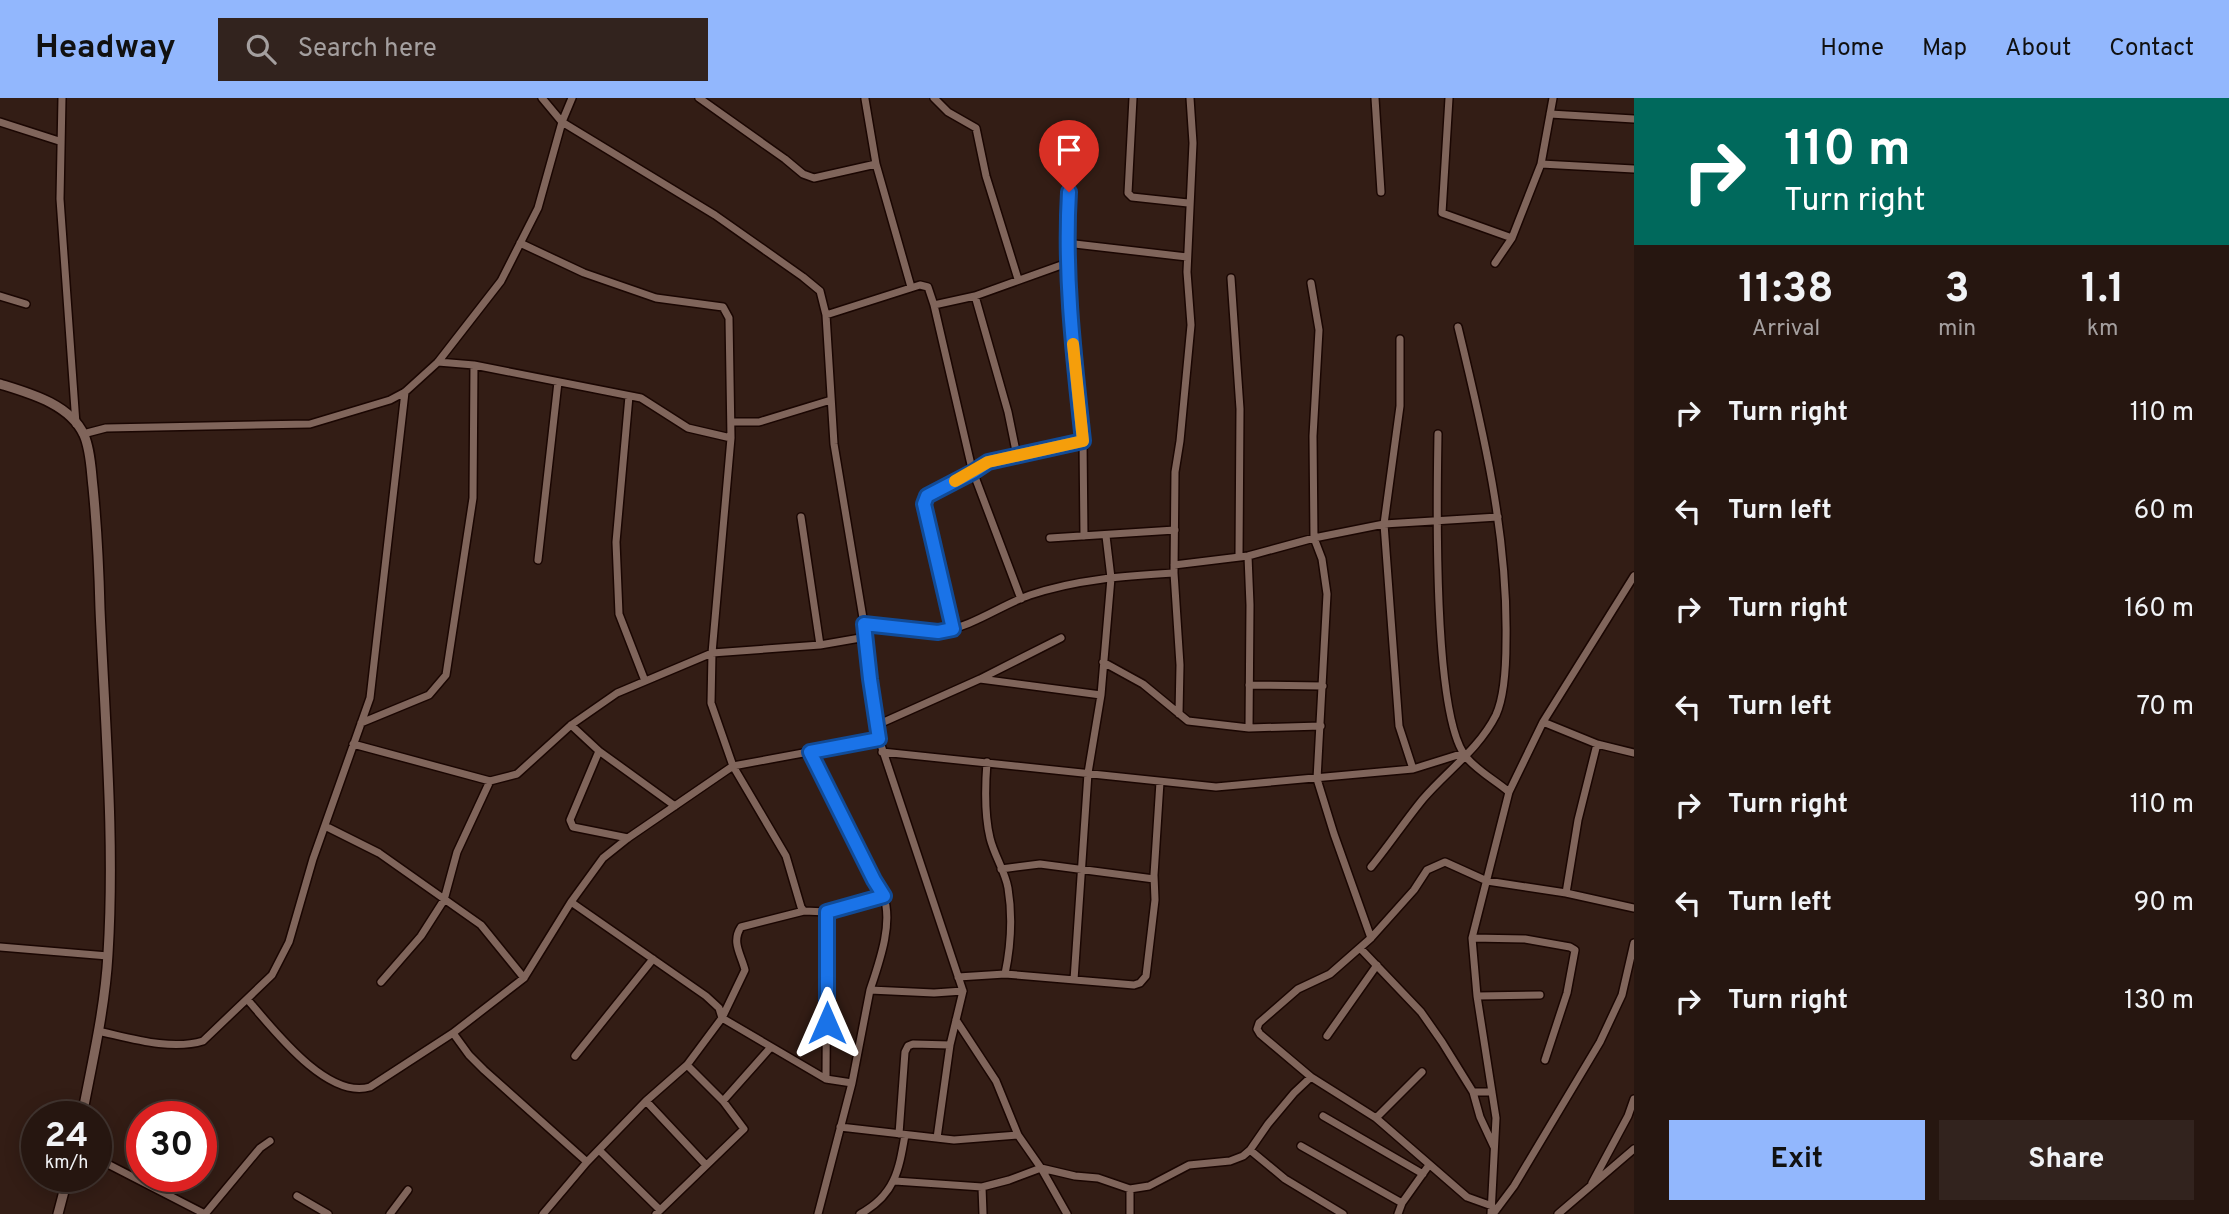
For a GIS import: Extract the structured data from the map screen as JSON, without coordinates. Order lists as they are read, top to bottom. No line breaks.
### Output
{"page":{"header":"Headway","search":"Search here","nav":["Home","Map","About","Contact"],"turn":["110 m","Turn right"],"eta":["11:38","Arrival","3","min","1.1","km"],"list":[{"name":"Turn right","value":"110 m"},{"name":"Turn left","value":"60 m"},{"name":"Turn right","value":"160 m"},{"name":"Turn left","value":"70 m"},{"name":"Turn right","value":"110 m"},{"name":"Turn left","value":"90 m"},{"name":"Turn right","value":"130 m"}],"speed":"24 km/h","limit":"30","buttons":["Exit","Share"]}}
